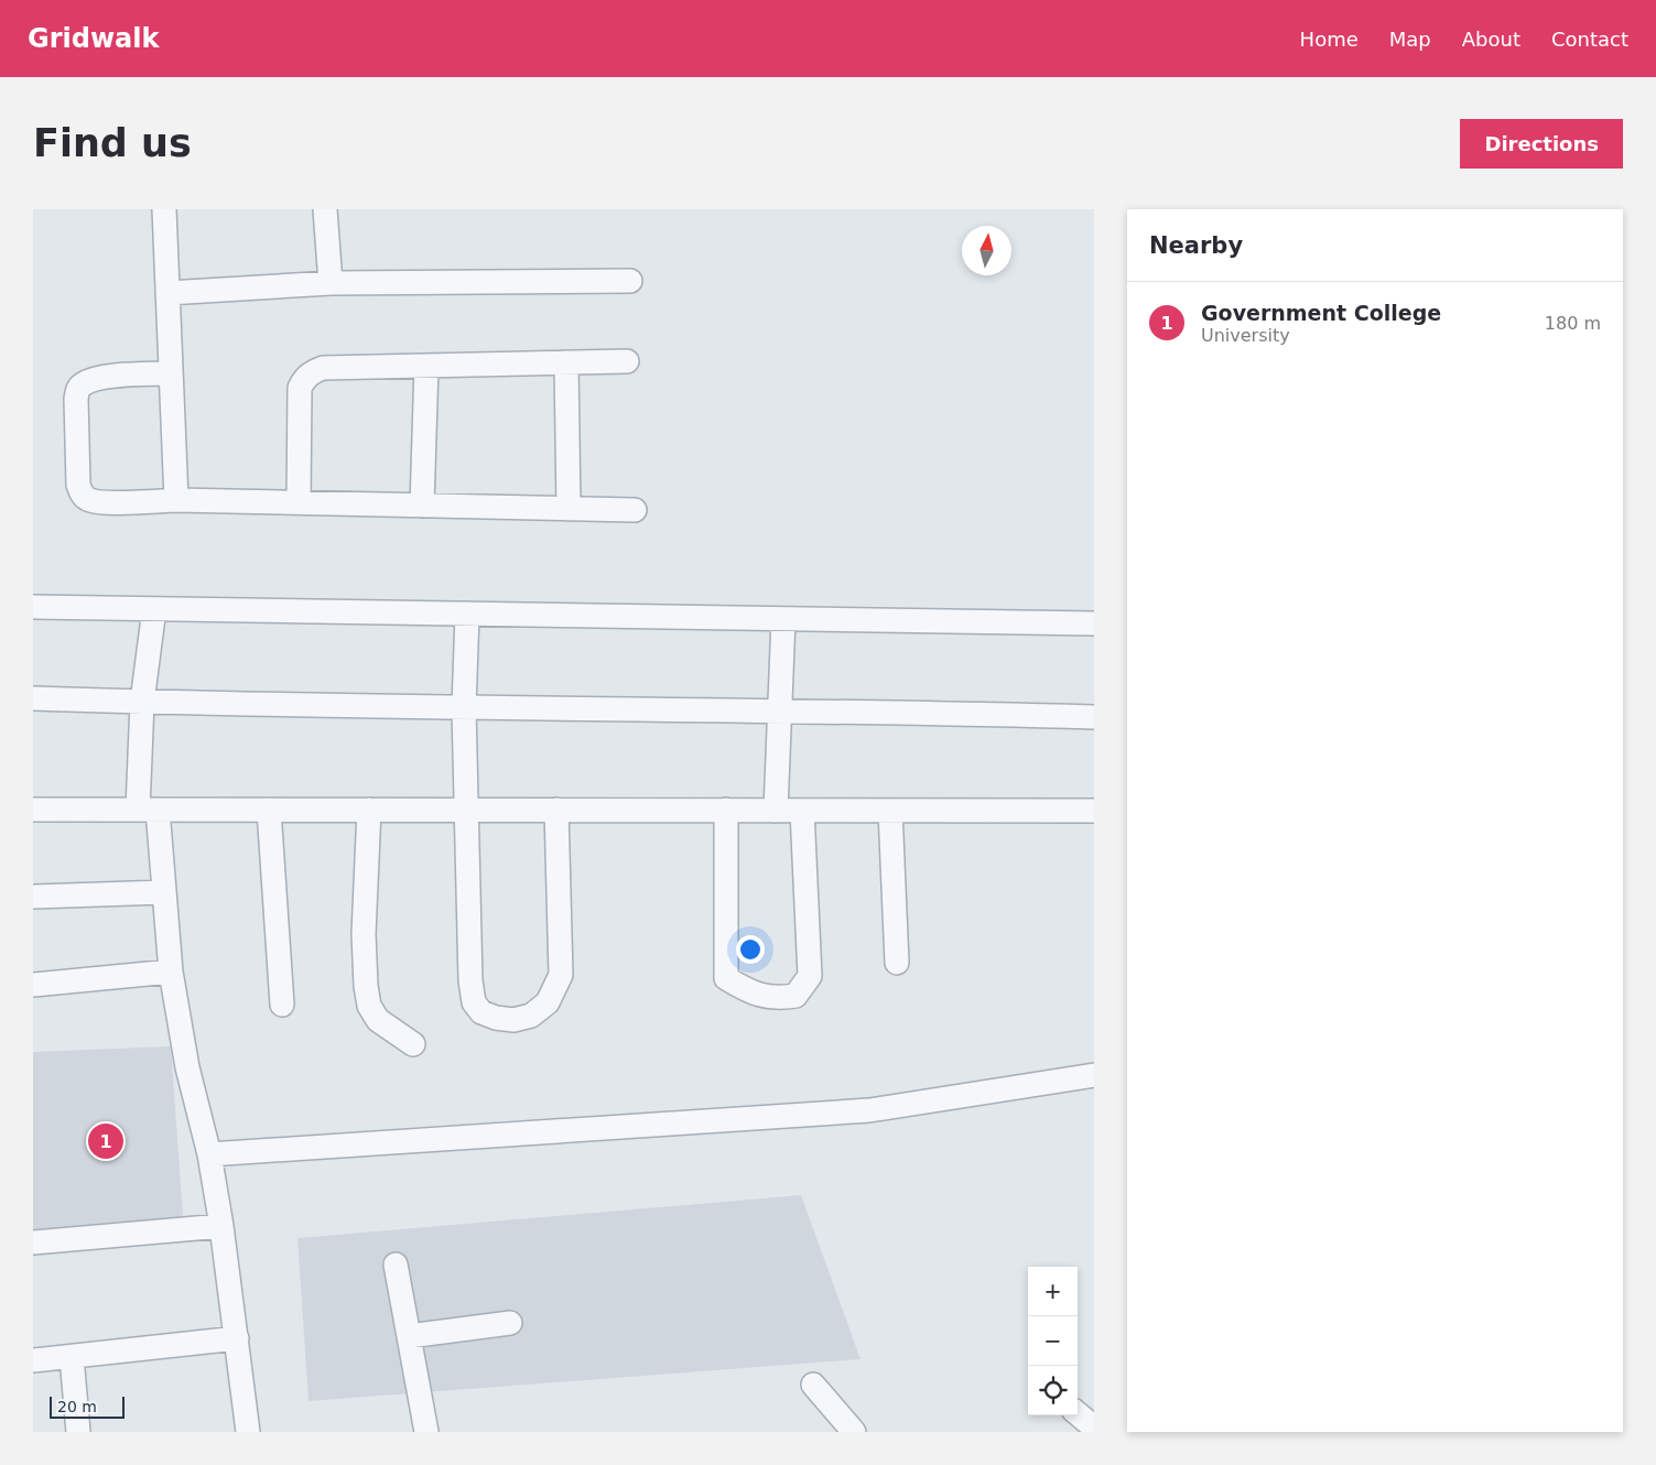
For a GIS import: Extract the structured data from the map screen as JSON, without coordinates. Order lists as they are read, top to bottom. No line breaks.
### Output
{"scale_bar":"20 m","north":"top","page":{"header":"Gridwalk","nav":["Home","Map","About","Contact"],"buttons":"Directions","title":"Find us","heading":"Nearby","list":[{"mark":"1","name":"Government College","note":"University","value":"180 m"}],"pins":"1","map_buttons":["+","−"],"scale":"20 m"}}
